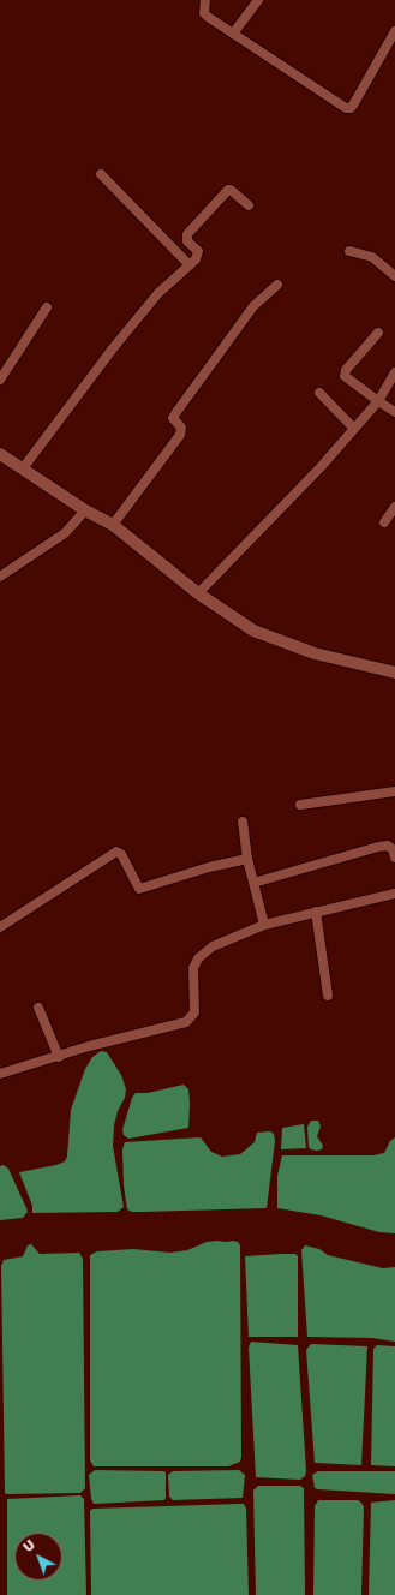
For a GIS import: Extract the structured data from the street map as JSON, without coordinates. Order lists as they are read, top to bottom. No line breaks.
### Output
{"north":"top left"}
